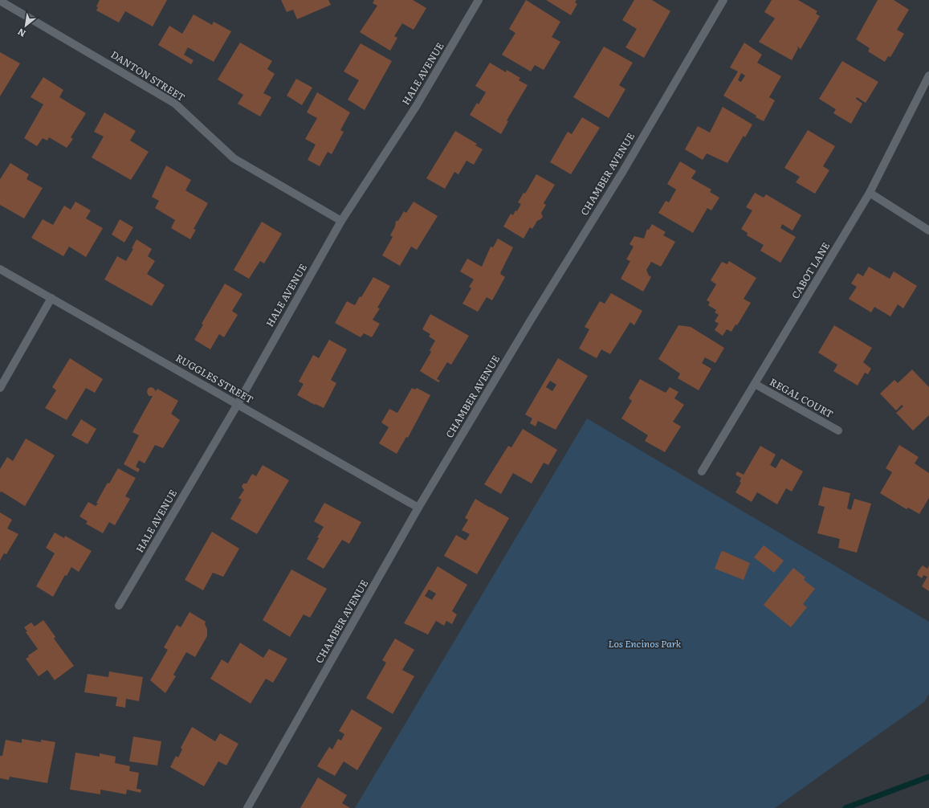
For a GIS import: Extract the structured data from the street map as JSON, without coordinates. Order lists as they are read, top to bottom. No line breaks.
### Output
{"streets":{"street":["HALE AVENUE","DANTON STREET","CHAMBER AVENUE","CABOT LANE","RUGGLES STREET","REGAL COURT"]},"crossings":[["HALE AVENUE","DANTON STREET"],["HALE AVENUE","RUGGLES STREET"],["CHAMBER AVENUE","RUGGLES STREET"],["CABOT LANE","REGAL COURT"]],"parks":["Los Encinos Park"],"north":"bottom left"}
